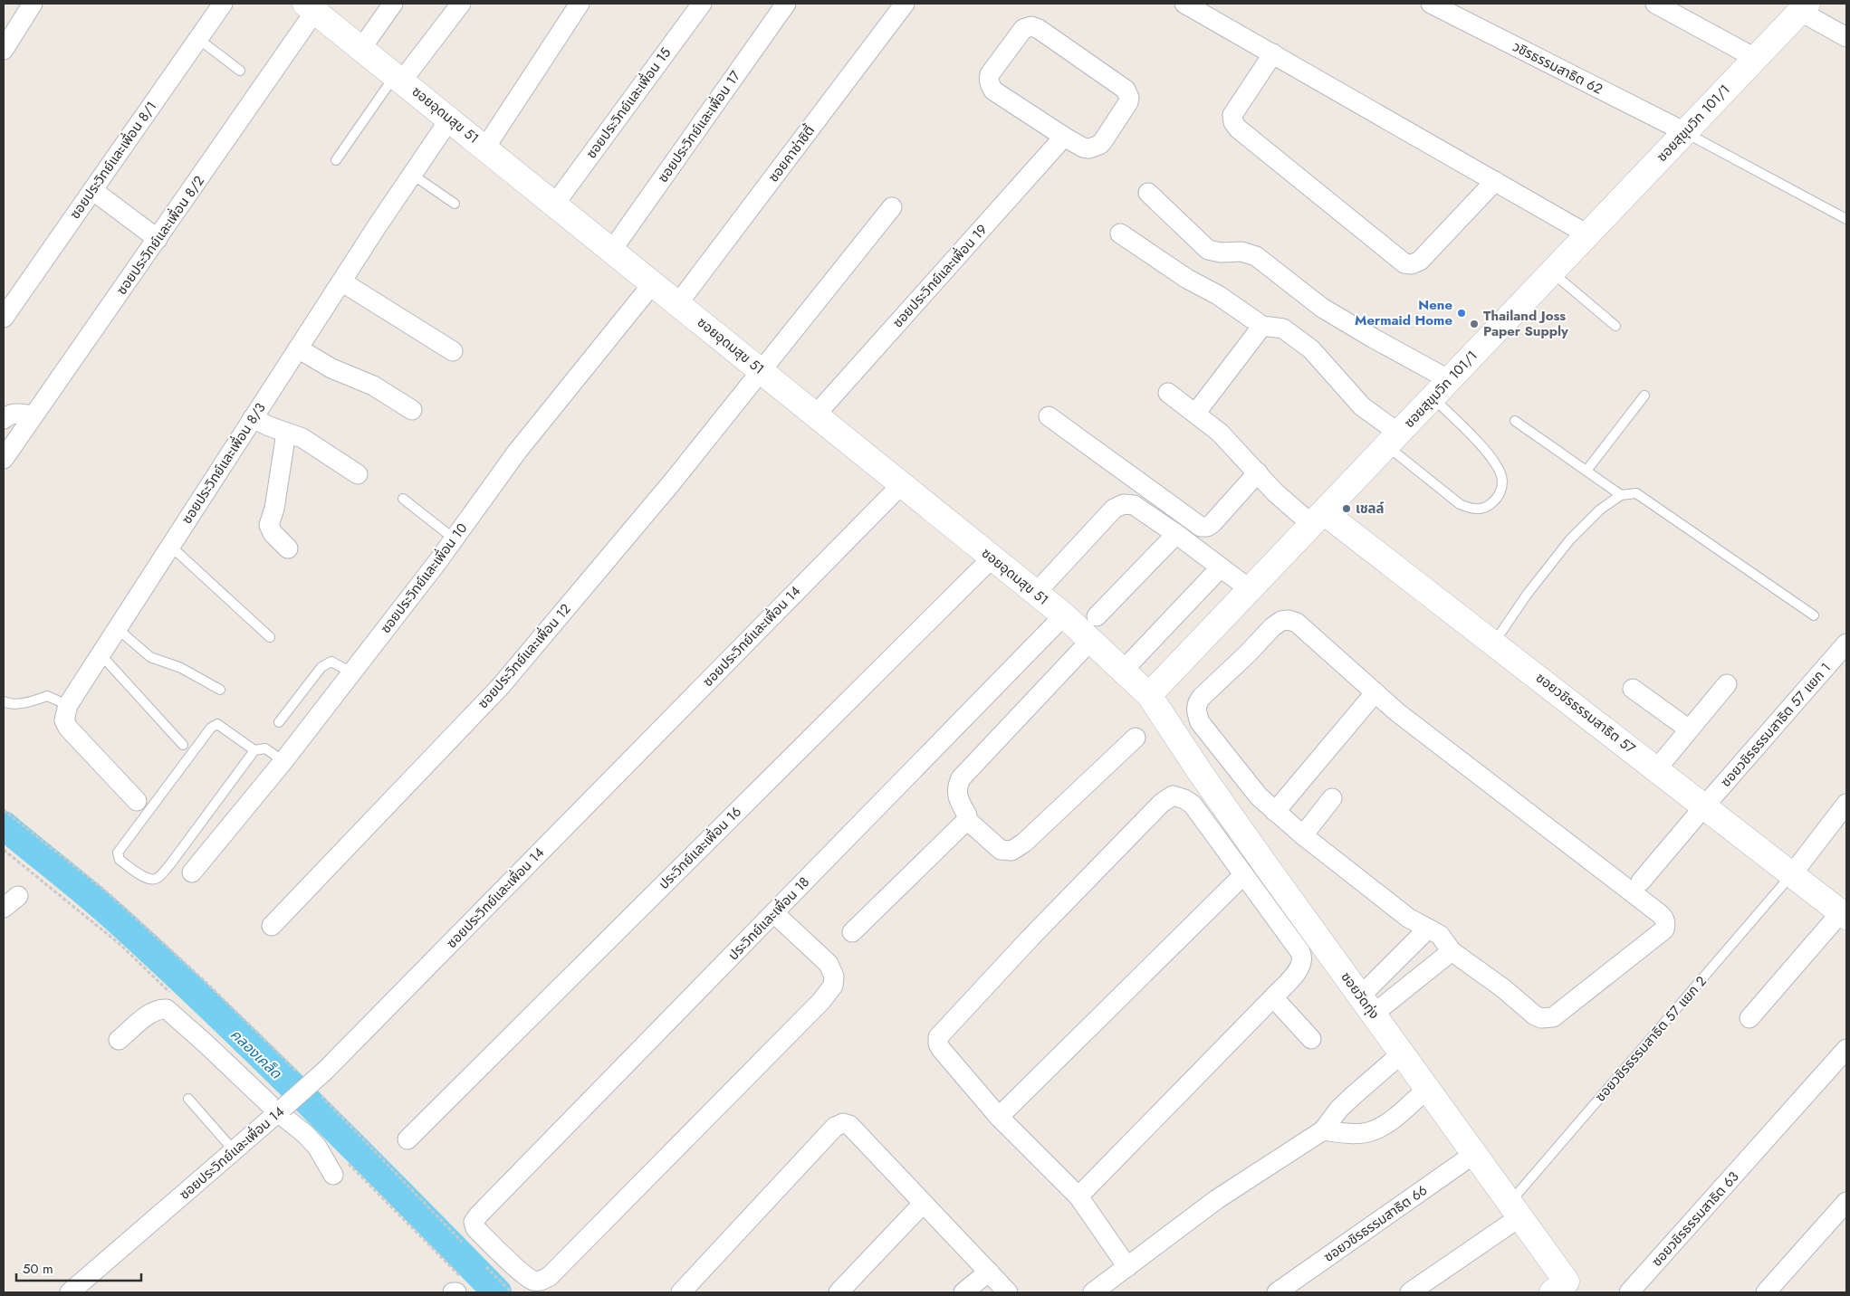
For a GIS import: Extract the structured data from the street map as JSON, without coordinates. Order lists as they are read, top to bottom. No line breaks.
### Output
{"streets":{"street":["วชิรธรรมสาธิต 62","ซอยประวิทย์และเพื่อน 15","ซอยอุดมสุข 51","ซอยสุขุมวิท 101/1","ซอยประวิทย์และเพื่อน 17","ซอยคาซ่าซิตี้","ซอยประวิทย์และเพื่อน 8/1","ซอยประวิทย์และเพื่อน 8/2","ซอยประวิทย์และเพื่อน 19","ซอยประวิทย์และเพื่อน 8/3","ซอยประวิทย์และเพื่อน 10","ซอยประวิทย์และเพื่อน 14","ซอยประวิทย์และเพื่อน 12","ซอยวชิรธรรมสาธิต 57","ซอยวชิรธรรมสาธิต 57 แยก 1","ประวิทย์และเพื่อน 16","ประวิทย์และเพื่อน 18","ซอยวัดทุ่ง","ซอยวชิรธรรมสาธิต 63","ซอยวชิรธรรมสาธิต 66"],"lane":["ซอยวชิรธรรมสาธิต 57 แยก 2"]},"crossings":[["วชิรธรรมสาธิต 62","ซอยสุขุมวิท 101/1"],["ซอยประวิทย์และเพื่อน 15","ซอยอุดมสุข 51"],["ซอยอุดมสุข 51","ซอยสุขุมวิท 101/1"],["ซอยอุดมสุข 51","ซอยประวิทย์และเพื่อน 17"],["ซอยอุดมสุข 51","ซอยคาซ่าซิตี้"],["ซอยอุดมสุข 51","ซอยประวิทย์และเพื่อน 8/2"],["ซอยอุดมสุข 51","ซอยประวิทย์และเพื่อน 19"],["ซอยอุดมสุข 51","ซอยประวิทย์และเพื่อน 8/3"],["ซอยอุดมสุข 51","ซอยประวิทย์และเพื่อน 10"],["ซอยอุดมสุข 51","ซอยประวิทย์และเพื่อน 14"],["ซอยอุดมสุข 51","ซอยประวิทย์และเพื่อน 12"],["ซอยอุดมสุข 51","ประวิทย์และเพื่อน 16"],["ซอยอุดมสุข 51","ประวิทย์และเพื่อน 18"],["ซอยอุดมสุข 51","ซอยวัดทุ่ง"],["ซอยสุขุมวิท 101/1","ซอยวชิรธรรมสาธิต 57"],["ซอยสุขุมวิท 101/1","ซอยวัดทุ่ง"],["ซอยวชิรธรรมสาธิต 57","ซอยวชิรธรรมสาธิต 57 แยก 1"],["ซอยวชิรธรรมสาธิต 57","ซอยวชิรธรรมสาธิต 57 แยก 2"],["ซอยวัดทุ่ง","ซอยวชิรธรรมสาธิต 57 แยก 2"],["ซอยวัดทุ่ง","ซอยวชิรธรรมสาธิต 66"]],"water":["คลองเคล็ด"],"places":["Nene Mermaid Home","Thailand Joss Paper Supply","เชลล์"],"scale_bar":"50 m"}
